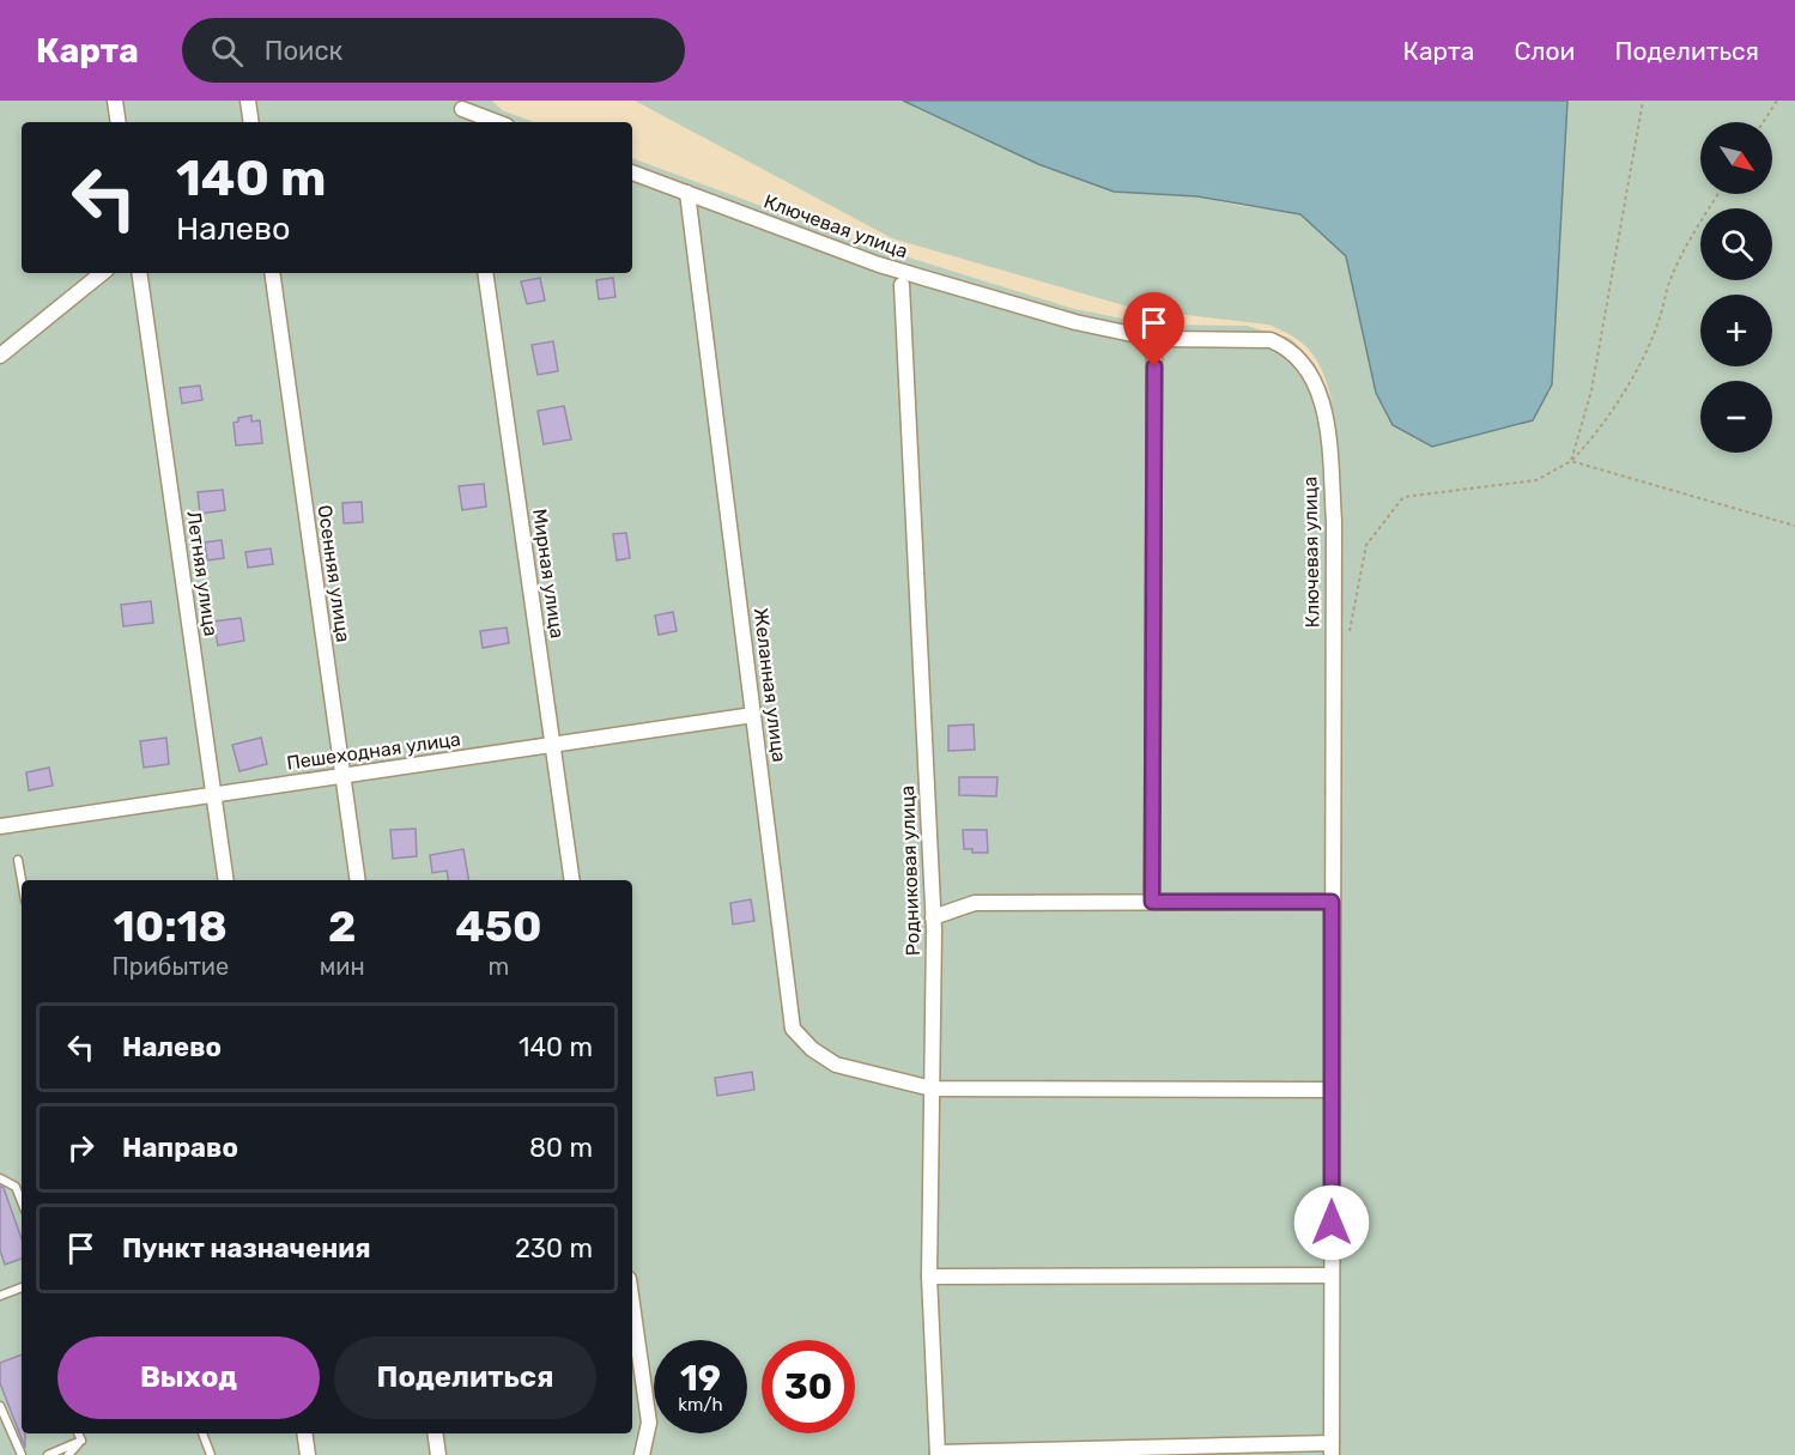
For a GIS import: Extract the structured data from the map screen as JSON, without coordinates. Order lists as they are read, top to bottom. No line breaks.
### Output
{"streets":{"street":["Ключевая улица","Летняя улица","Осенняя улица","Мирная улица","Желанная улица","Пешеходная улица","Родниковая улица"]},"crossings":[["Ключевая улица","Желанная улица"],["Летняя улица","Пешеходная улица"],["Осенняя улица","Пешеходная улица"],["Мирная улица","Пешеходная улица"],["Желанная улица","Пешеходная улица"],["Желанная улица","Родниковая улица"]],"north":"bottom right","page":{"header":"Карта","search":"Поиск","nav":["Карта","Слои","Поделиться"],"map_buttons":["+","−"],"turn":["140 m","Налево"],"eta":["10:18","Прибытие","2","мин","450","m"],"list":[{"name":"Налево","value":"140 m"},{"name":"Направо","value":"80 m"},{"name":"Пункт назначения","value":"230 m"}],"buttons":["Выход","Поделиться"],"speed":"19 km/h","limit":"30"}}
